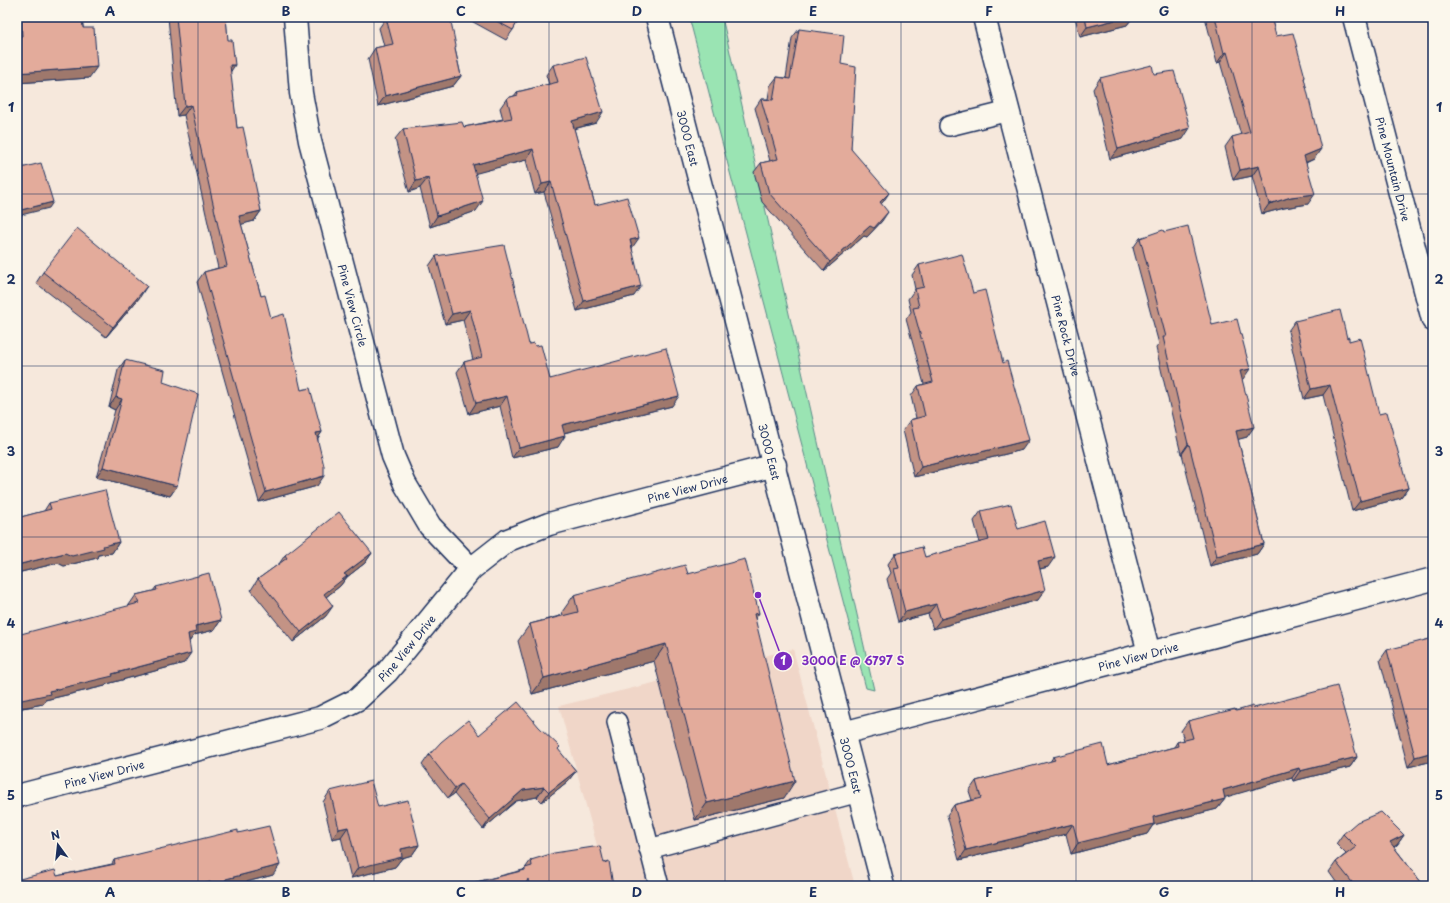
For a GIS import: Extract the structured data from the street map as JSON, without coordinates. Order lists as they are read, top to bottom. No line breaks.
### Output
{"streets":{"street":["3000 East","Pine Mountain Drive","Pine View Circle","Pine Rock Drive","Pine View Drive"]},"crossings":[["3000 East","Pine View Drive"],["Pine View Circle","Pine View Drive"],["Pine Rock Drive","Pine View Drive"]],"places":["3000 E @ 6797 S"],"north":"top","grid":{"columns":["A","B","C","D","E","F","G","H"],"rows":["1","2","3","4","5"]}}
